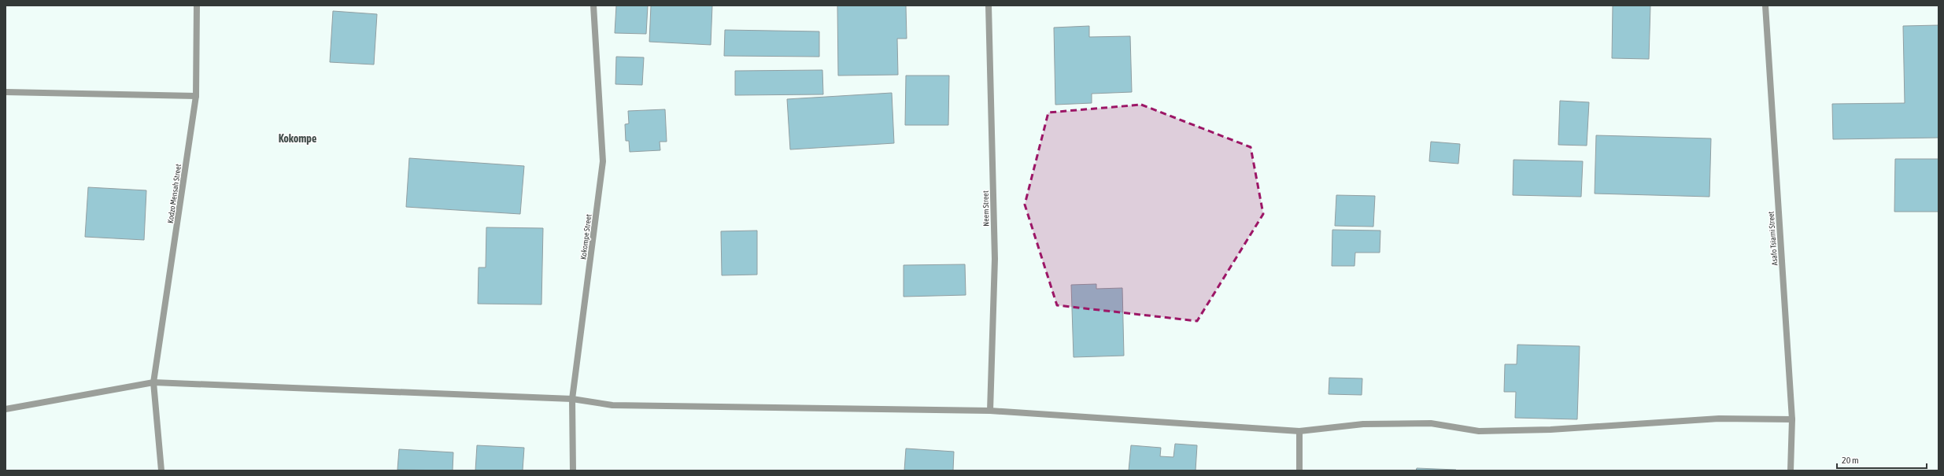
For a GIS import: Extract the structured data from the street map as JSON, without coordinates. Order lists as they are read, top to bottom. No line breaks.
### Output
{"streets":{"street":["Kodzo Mensah Street","Neem Street","Kokompe Street","Asafo Tsiami Street"]},"districts":["Kokompe"],"scale_bar":"20 m"}
